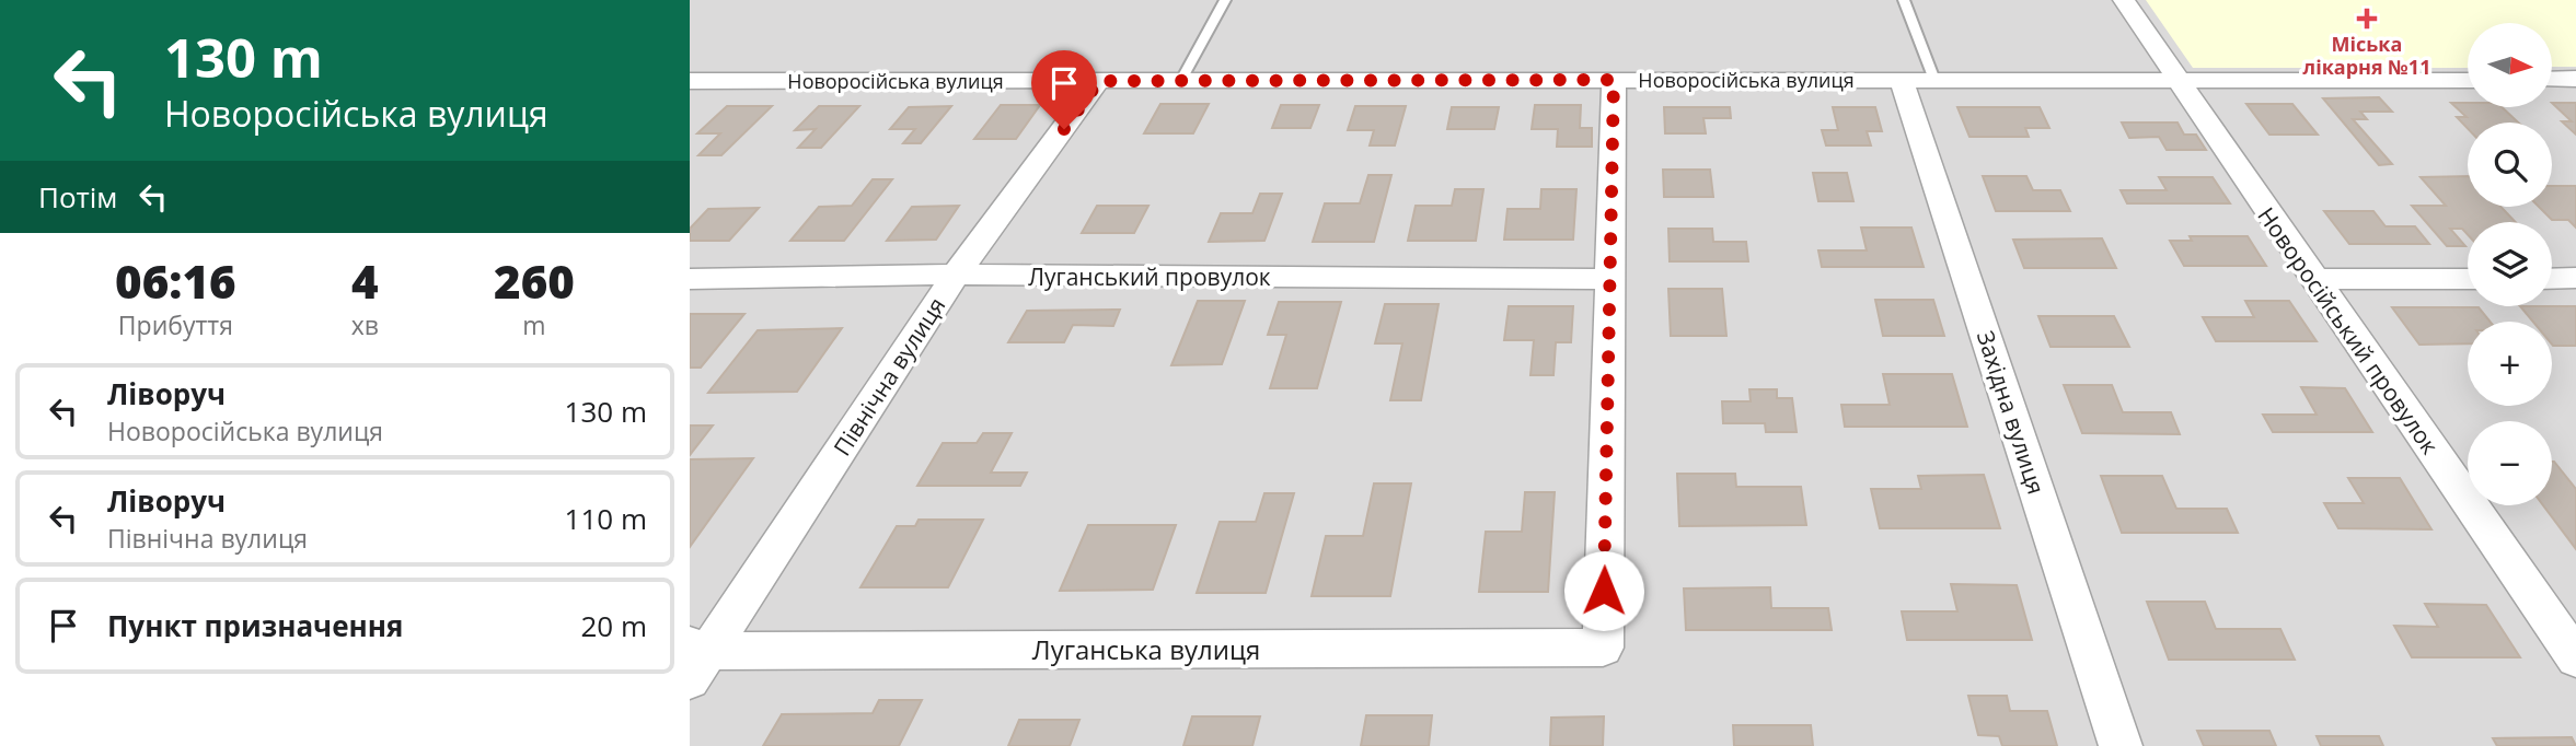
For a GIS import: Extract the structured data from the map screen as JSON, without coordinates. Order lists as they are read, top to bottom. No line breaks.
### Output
{"streets":{"street":["Новоросійська вулиця","Луганський провулок","Новоросійський провулок","Північна вулиця","Західна вулиця","Луганська вулиця"]},"crossings":[["Новоросійська вулиця","Новоросійський провулок"],["Новоросійська вулиця","Північна вулиця"],["Новоросійська вулиця","Західна вулиця"],["Луганський провулок","Північна вулиця"],["Луганський провулок","Луганська вулиця"],["Північна вулиця","Луганська вулиця"]],"places":{"health":["Міська лікарня №11"]},"north":"right","page":{"turn":["130 m","Новоросійська вулиця"],"map_buttons":["+","−"],"then":"Потім","eta":["06:16","Прибуття","4","хв","260","m"],"list":[{"name":"Ліворуч","note":"Новоросійська вулиця","value":"130 m"},{"name":"Ліворуч","note":"Північна вулиця","value":"110 m"},{"name":"Пункт призначення","value":"20 m"}]}}
